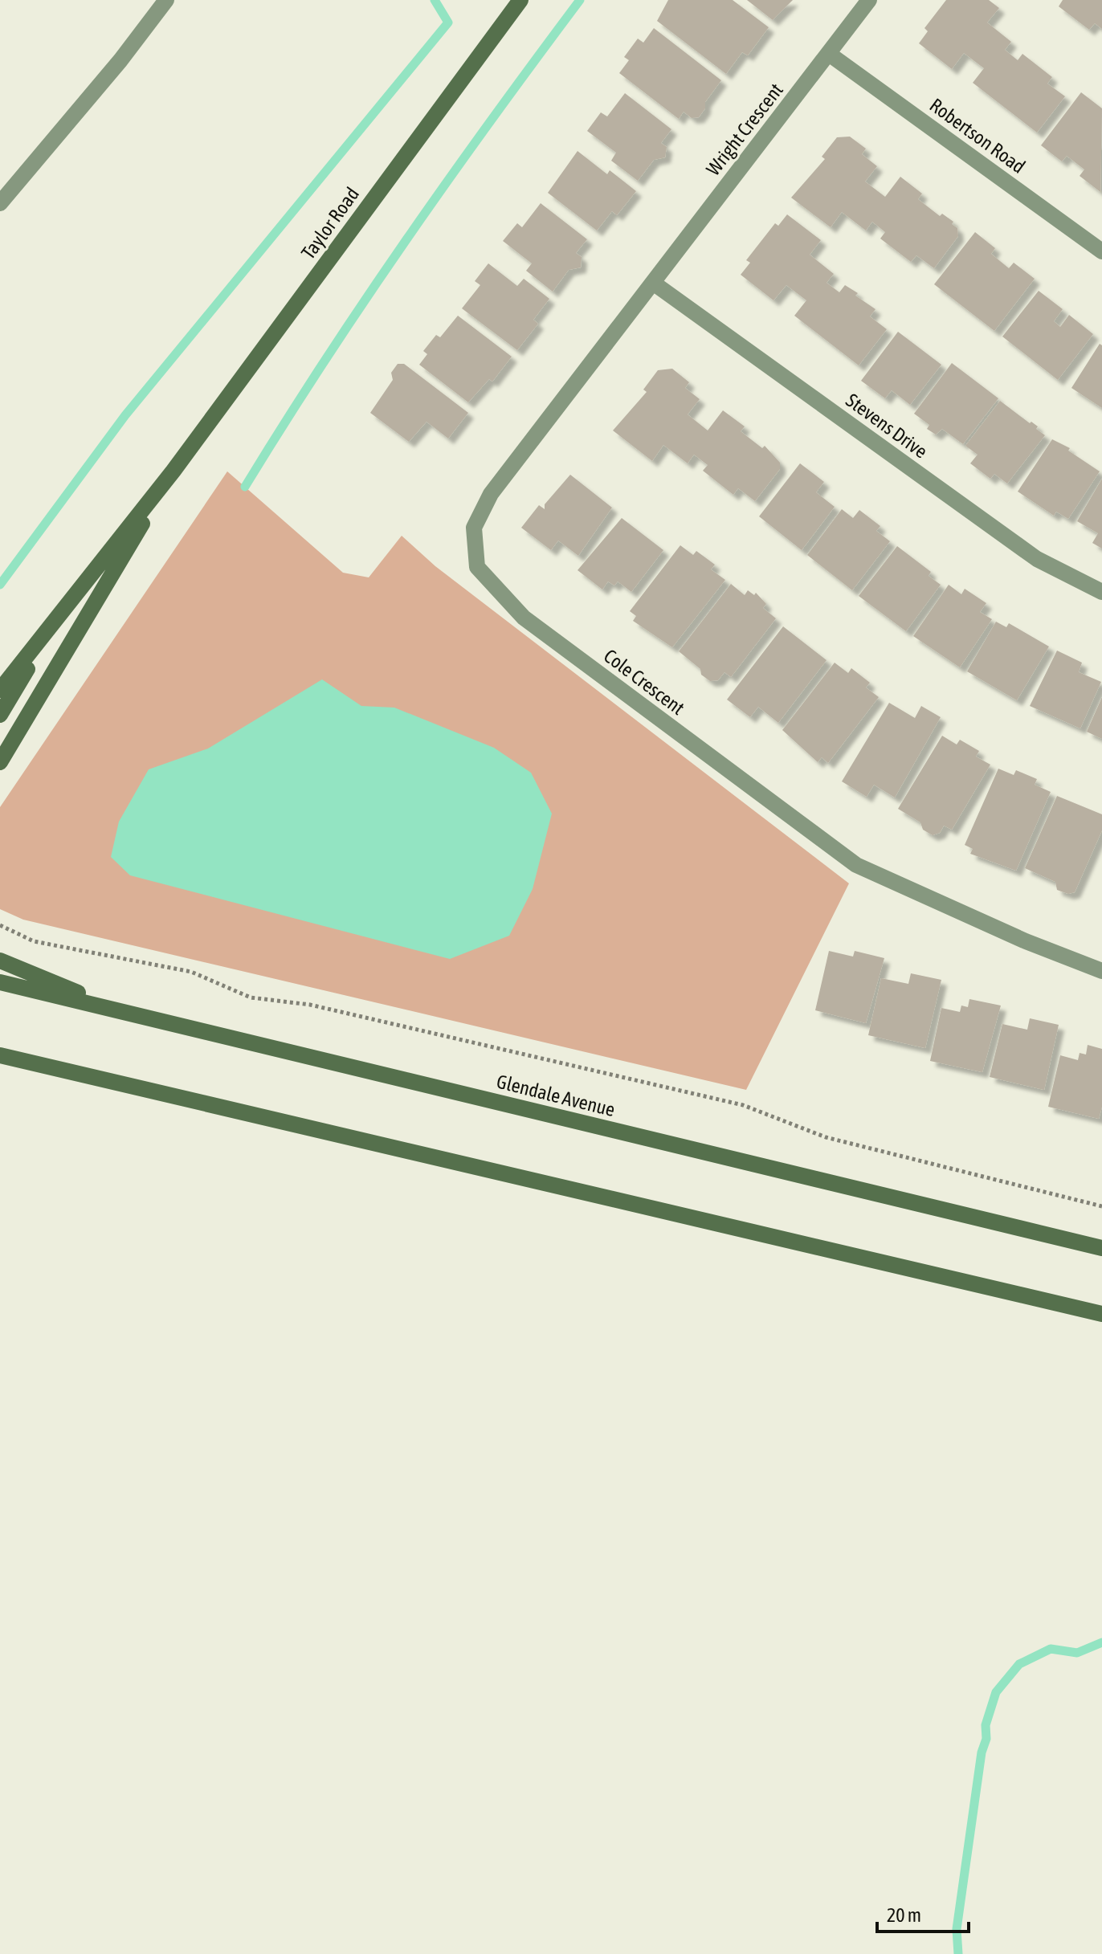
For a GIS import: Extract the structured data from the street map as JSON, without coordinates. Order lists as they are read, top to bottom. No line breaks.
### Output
{"streets":{"main road":["Taylor Road","Glendale Avenue"],"street":["Wright Crescent","Robertson Road","Stevens Drive","Cole Crescent"]},"crossings":[["Wright Crescent","Robertson Road"],["Wright Crescent","Stevens Drive"],["Wright Crescent","Cole Crescent"],["Stevens Drive","Cole Crescent"]],"scale_bar":"20 m"}
